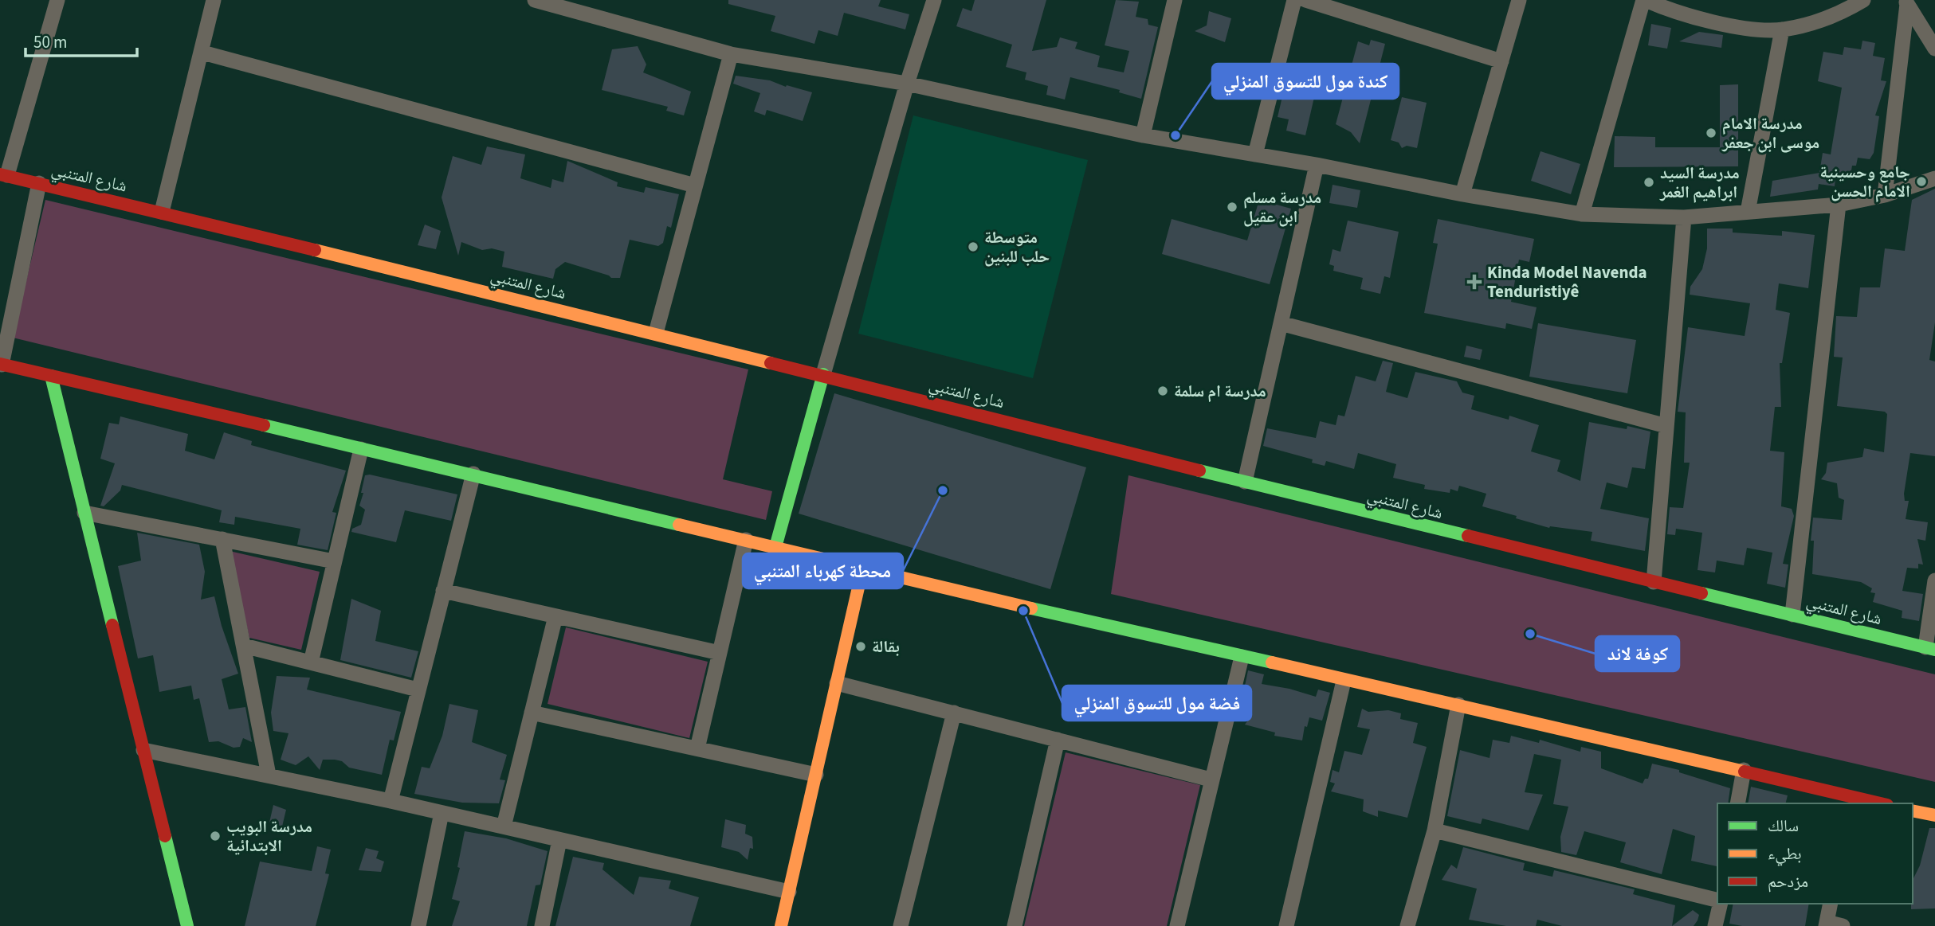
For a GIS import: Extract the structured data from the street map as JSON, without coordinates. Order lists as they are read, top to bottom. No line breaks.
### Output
{"streets":{"street":["شارع المتنبي"]},"places":{"other":["مدرسة الامام موسى ابن جعفر","كندة مول للتسوق المنزلي","جامع وحسينية الامام الحسن","مدرسة السيد ابراهيم الغمر","مدرسة مسلم ابن عقيل","متوسطة حلب للبنين","مدرسة ام سلمة","محطة كهرباء المتنبي","فضة مول للتسوق المنزلي","كوفة لاند","بقالة","مدرسة البويب الابتدائية"],"health":["Kinda Model Navenda Tenduristiyê"]},"legend":["سالك","بطيء","مزدحم"],"scale_bar":"50 m"}
